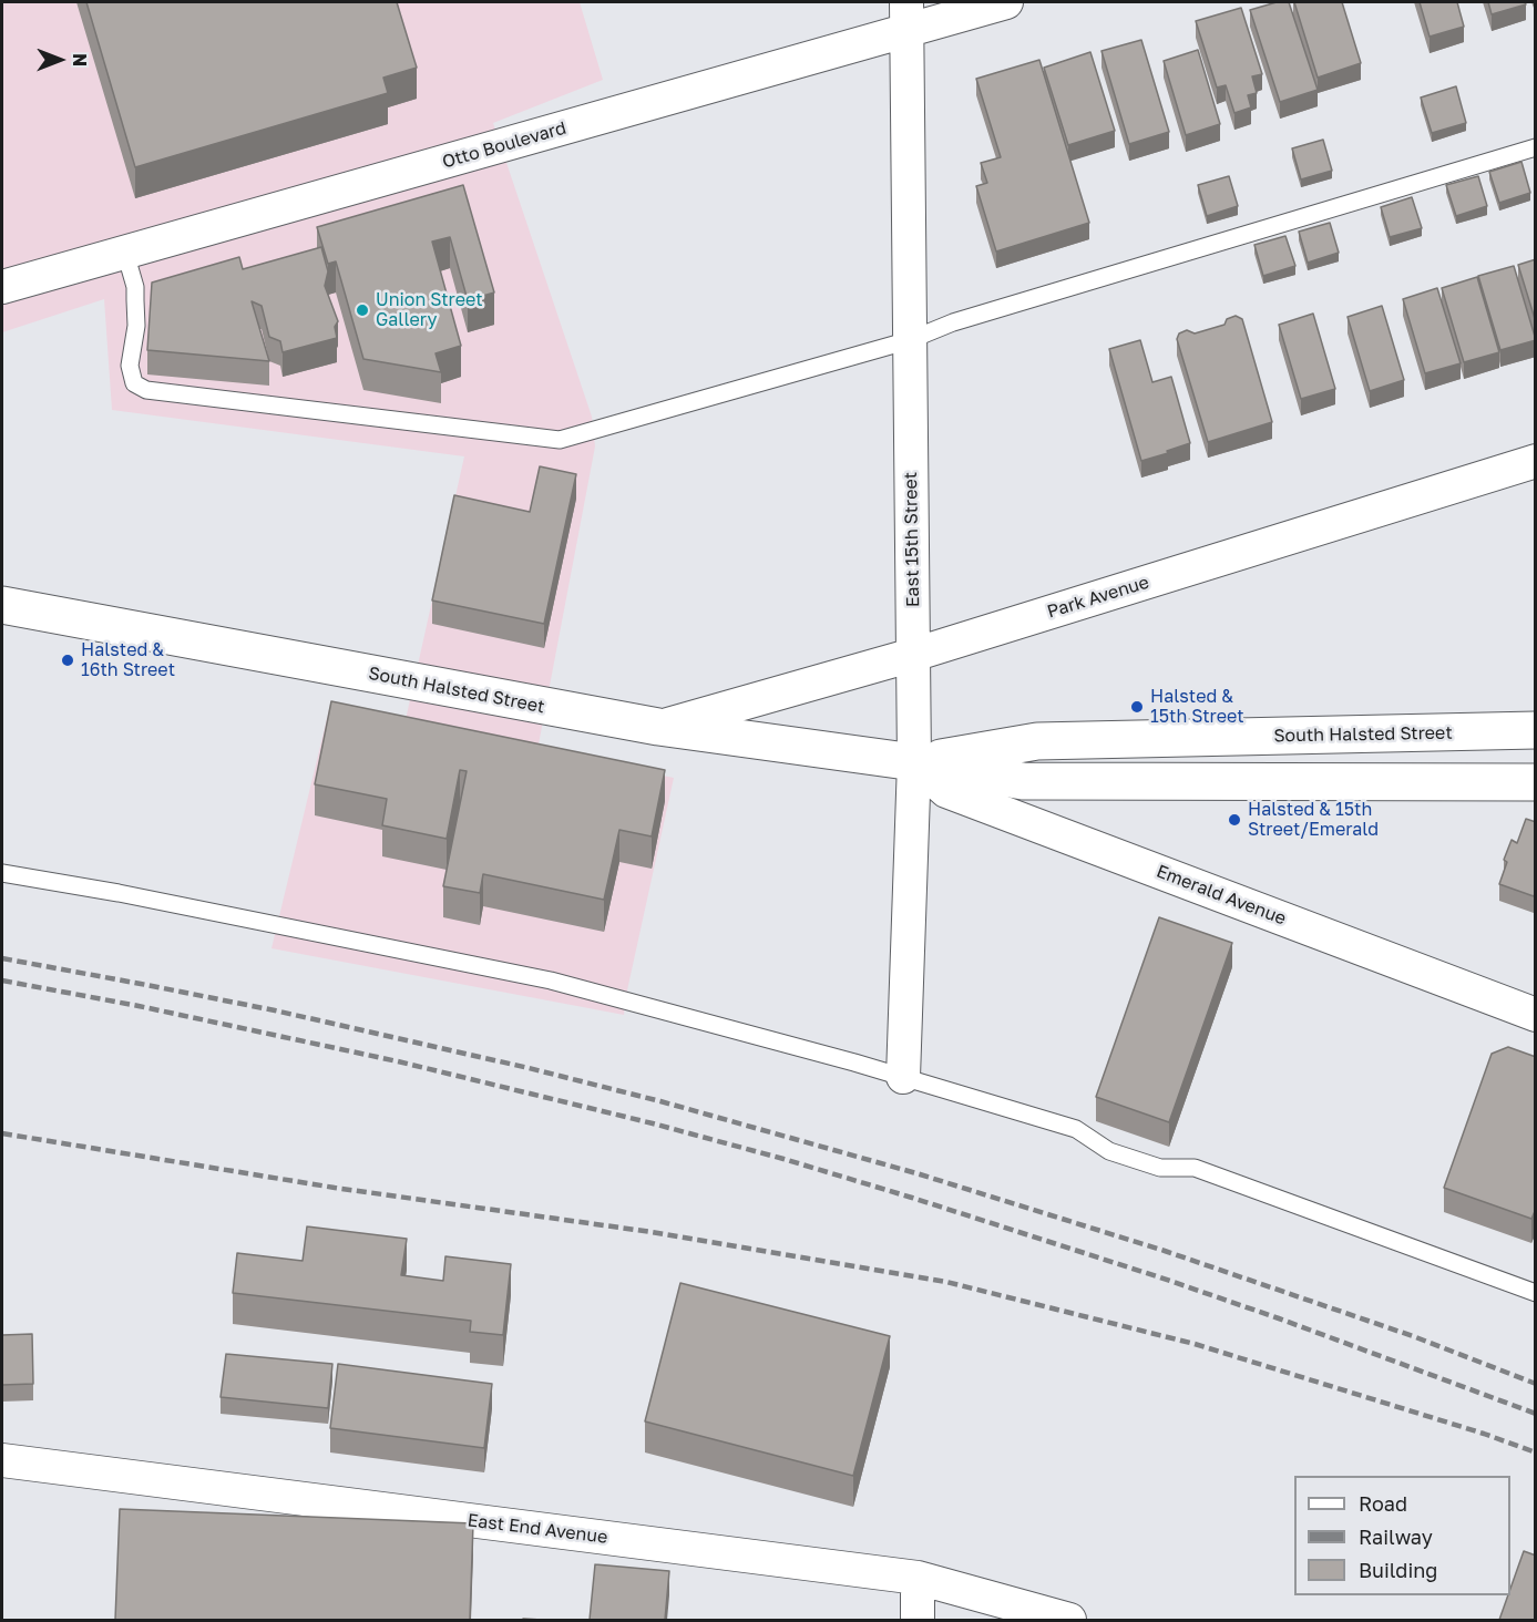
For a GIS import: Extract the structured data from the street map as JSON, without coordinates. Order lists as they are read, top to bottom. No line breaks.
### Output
{"streets":{"street":["Otto Boulevard","East 15th Street","Park Avenue","South Halsted Street","Emerald Avenue","East End Avenue"]},"crossings":[["Otto Boulevard","East 15th Street"],["East 15th Street","Park Avenue"],["East 15th Street","South Halsted Street"],["East 15th Street","Emerald Avenue"],["Park Avenue","South Halsted Street"],["South Halsted Street","Emerald Avenue"]],"places":["Union Street Gallery","Halsted & 16th Street","Halsted & 15th Street","Halsted & 15th Street/Emerald"],"legend":["Road","Railway","Building"],"north":"right"}
